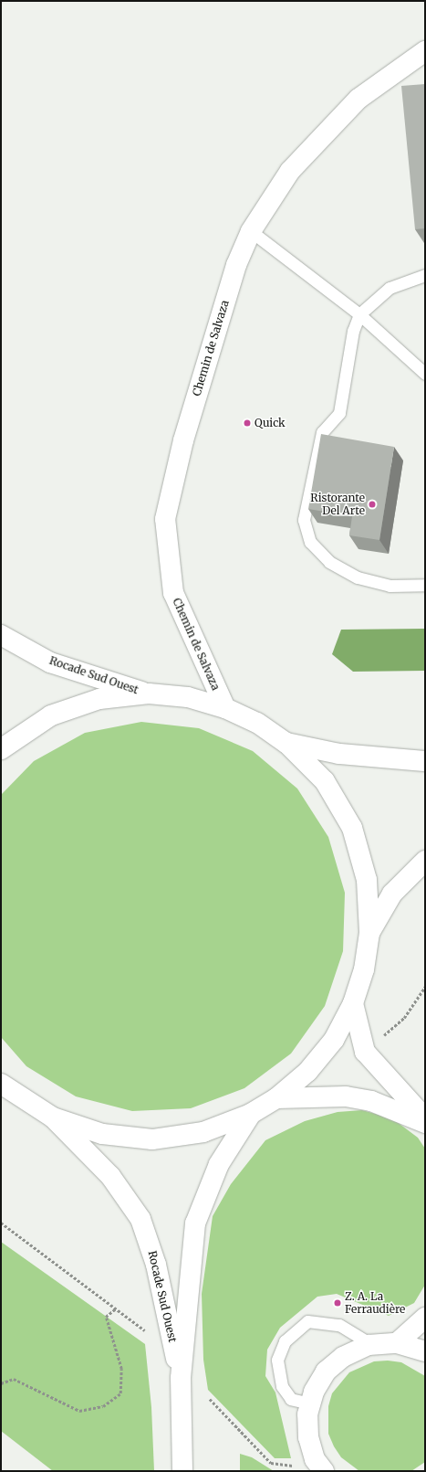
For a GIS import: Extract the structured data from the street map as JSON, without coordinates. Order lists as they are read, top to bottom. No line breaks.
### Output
{"streets":{"main road":["Chemin de Salvaza","Rocade Sud Ouest"]},"places":["Quick","Ristorante Del Arte","Z. A. La Ferraudière"]}
